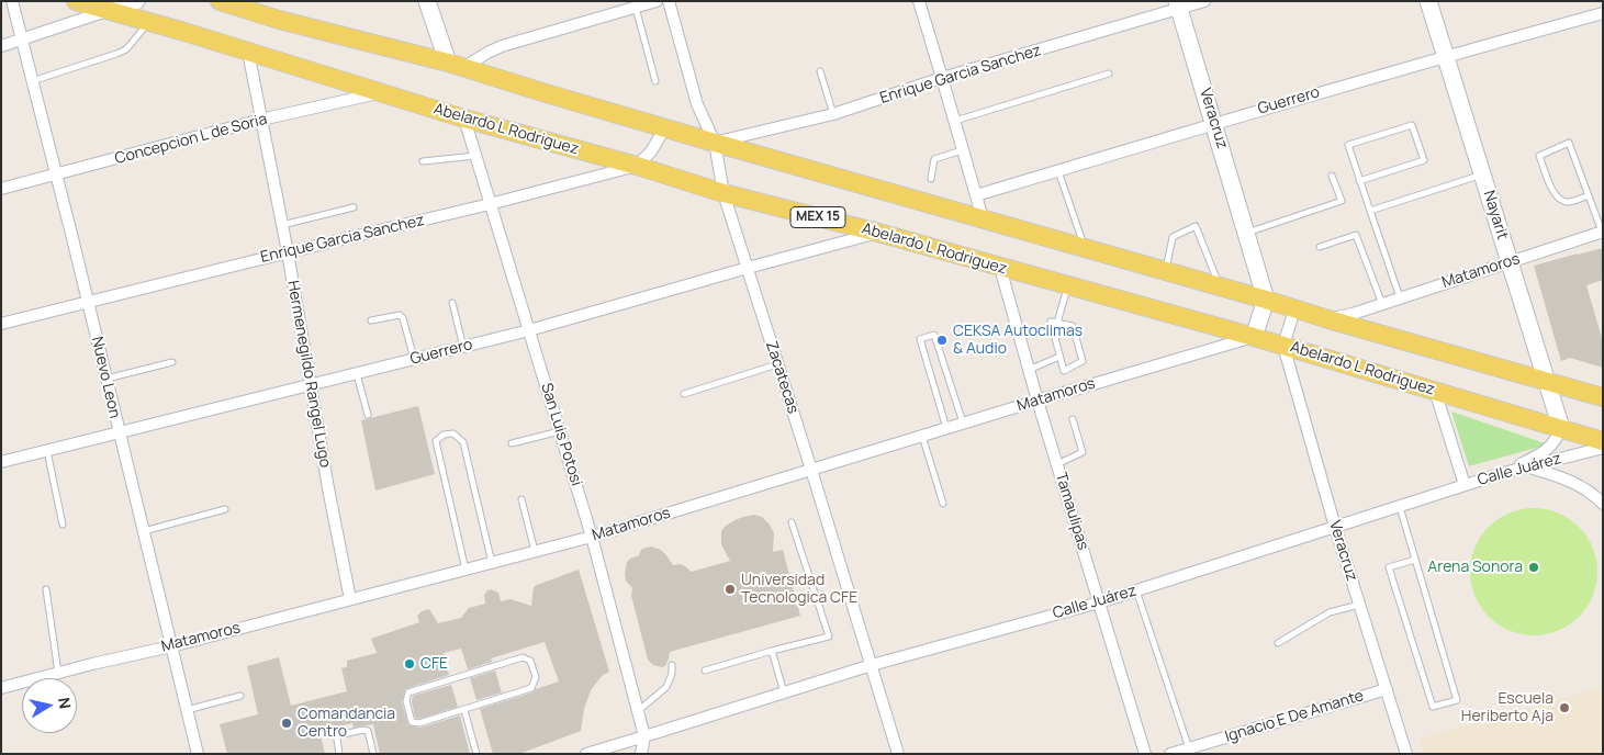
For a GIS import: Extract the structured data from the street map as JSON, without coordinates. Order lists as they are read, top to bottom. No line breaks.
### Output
{"streets":{"main road":["Abelardo L Rodriguez","MEX 15"],"street":["Enrique Garcia Sanchez","Guerrero","Veracruz","Concepcion L de Soria","Nayarit","Matamoros","Hermenegildo Rangel Lugo","Nuevo Leon","Zacatecas","San Luis Potosi","Calle Juárez","Tamaulipas","Ignacio E De Amante"]},"crossings":[["Enrique Garcia Sanchez","Veracruz"],["Enrique Garcia Sanchez","Abelardo L Rodriguez"],["Enrique Garcia Sanchez","Hermenegildo Rangel Lugo"],["Enrique Garcia Sanchez","Nuevo Leon"],["Enrique Garcia Sanchez","Zacatecas"],["Enrique Garcia Sanchez","San Luis Potosi"],["Guerrero","Veracruz"],["Guerrero","Abelardo L Rodriguez"],["Guerrero","Nayarit"],["Guerrero","Hermenegildo Rangel Lugo"],["Guerrero","Nuevo Leon"],["Guerrero","Zacatecas"],["Guerrero","San Luis Potosi"],["Veracruz","Abelardo L Rodriguez"],["Veracruz","Calle Juárez"],["Veracruz","Ignacio E De Amante"],["Abelardo L Rodriguez","Concepcion L de Soria"],["Abelardo L Rodriguez","Nayarit"],["Abelardo L Rodriguez","Matamoros"],["Abelardo L Rodriguez","Hermenegildo Rangel Lugo"],["Abelardo L Rodriguez","Zacatecas"],["Abelardo L Rodriguez","San Luis Potosi"],["Abelardo L Rodriguez","Tamaulipas"],["Concepcion L de Soria","Hermenegildo Rangel Lugo"],["Concepcion L de Soria","Nuevo Leon"],["Nayarit","Matamoros"],["Matamoros","Hermenegildo Rangel Lugo"],["Matamoros","Nuevo Leon"],["Matamoros","Zacatecas"],["Matamoros","San Luis Potosi"],["Matamoros","Tamaulipas"],["Zacatecas","Calle Juárez"],["San Luis Potosi","Calle Juárez"],["Calle Juárez","Tamaulipas"]],"places":["CEKSA Autoclimas & Audio","Arena Sonora","Universidad Tecnologica CFE","CFE","Escuela Heriberto Aja","Comandancia Centro"],"north":"right"}
